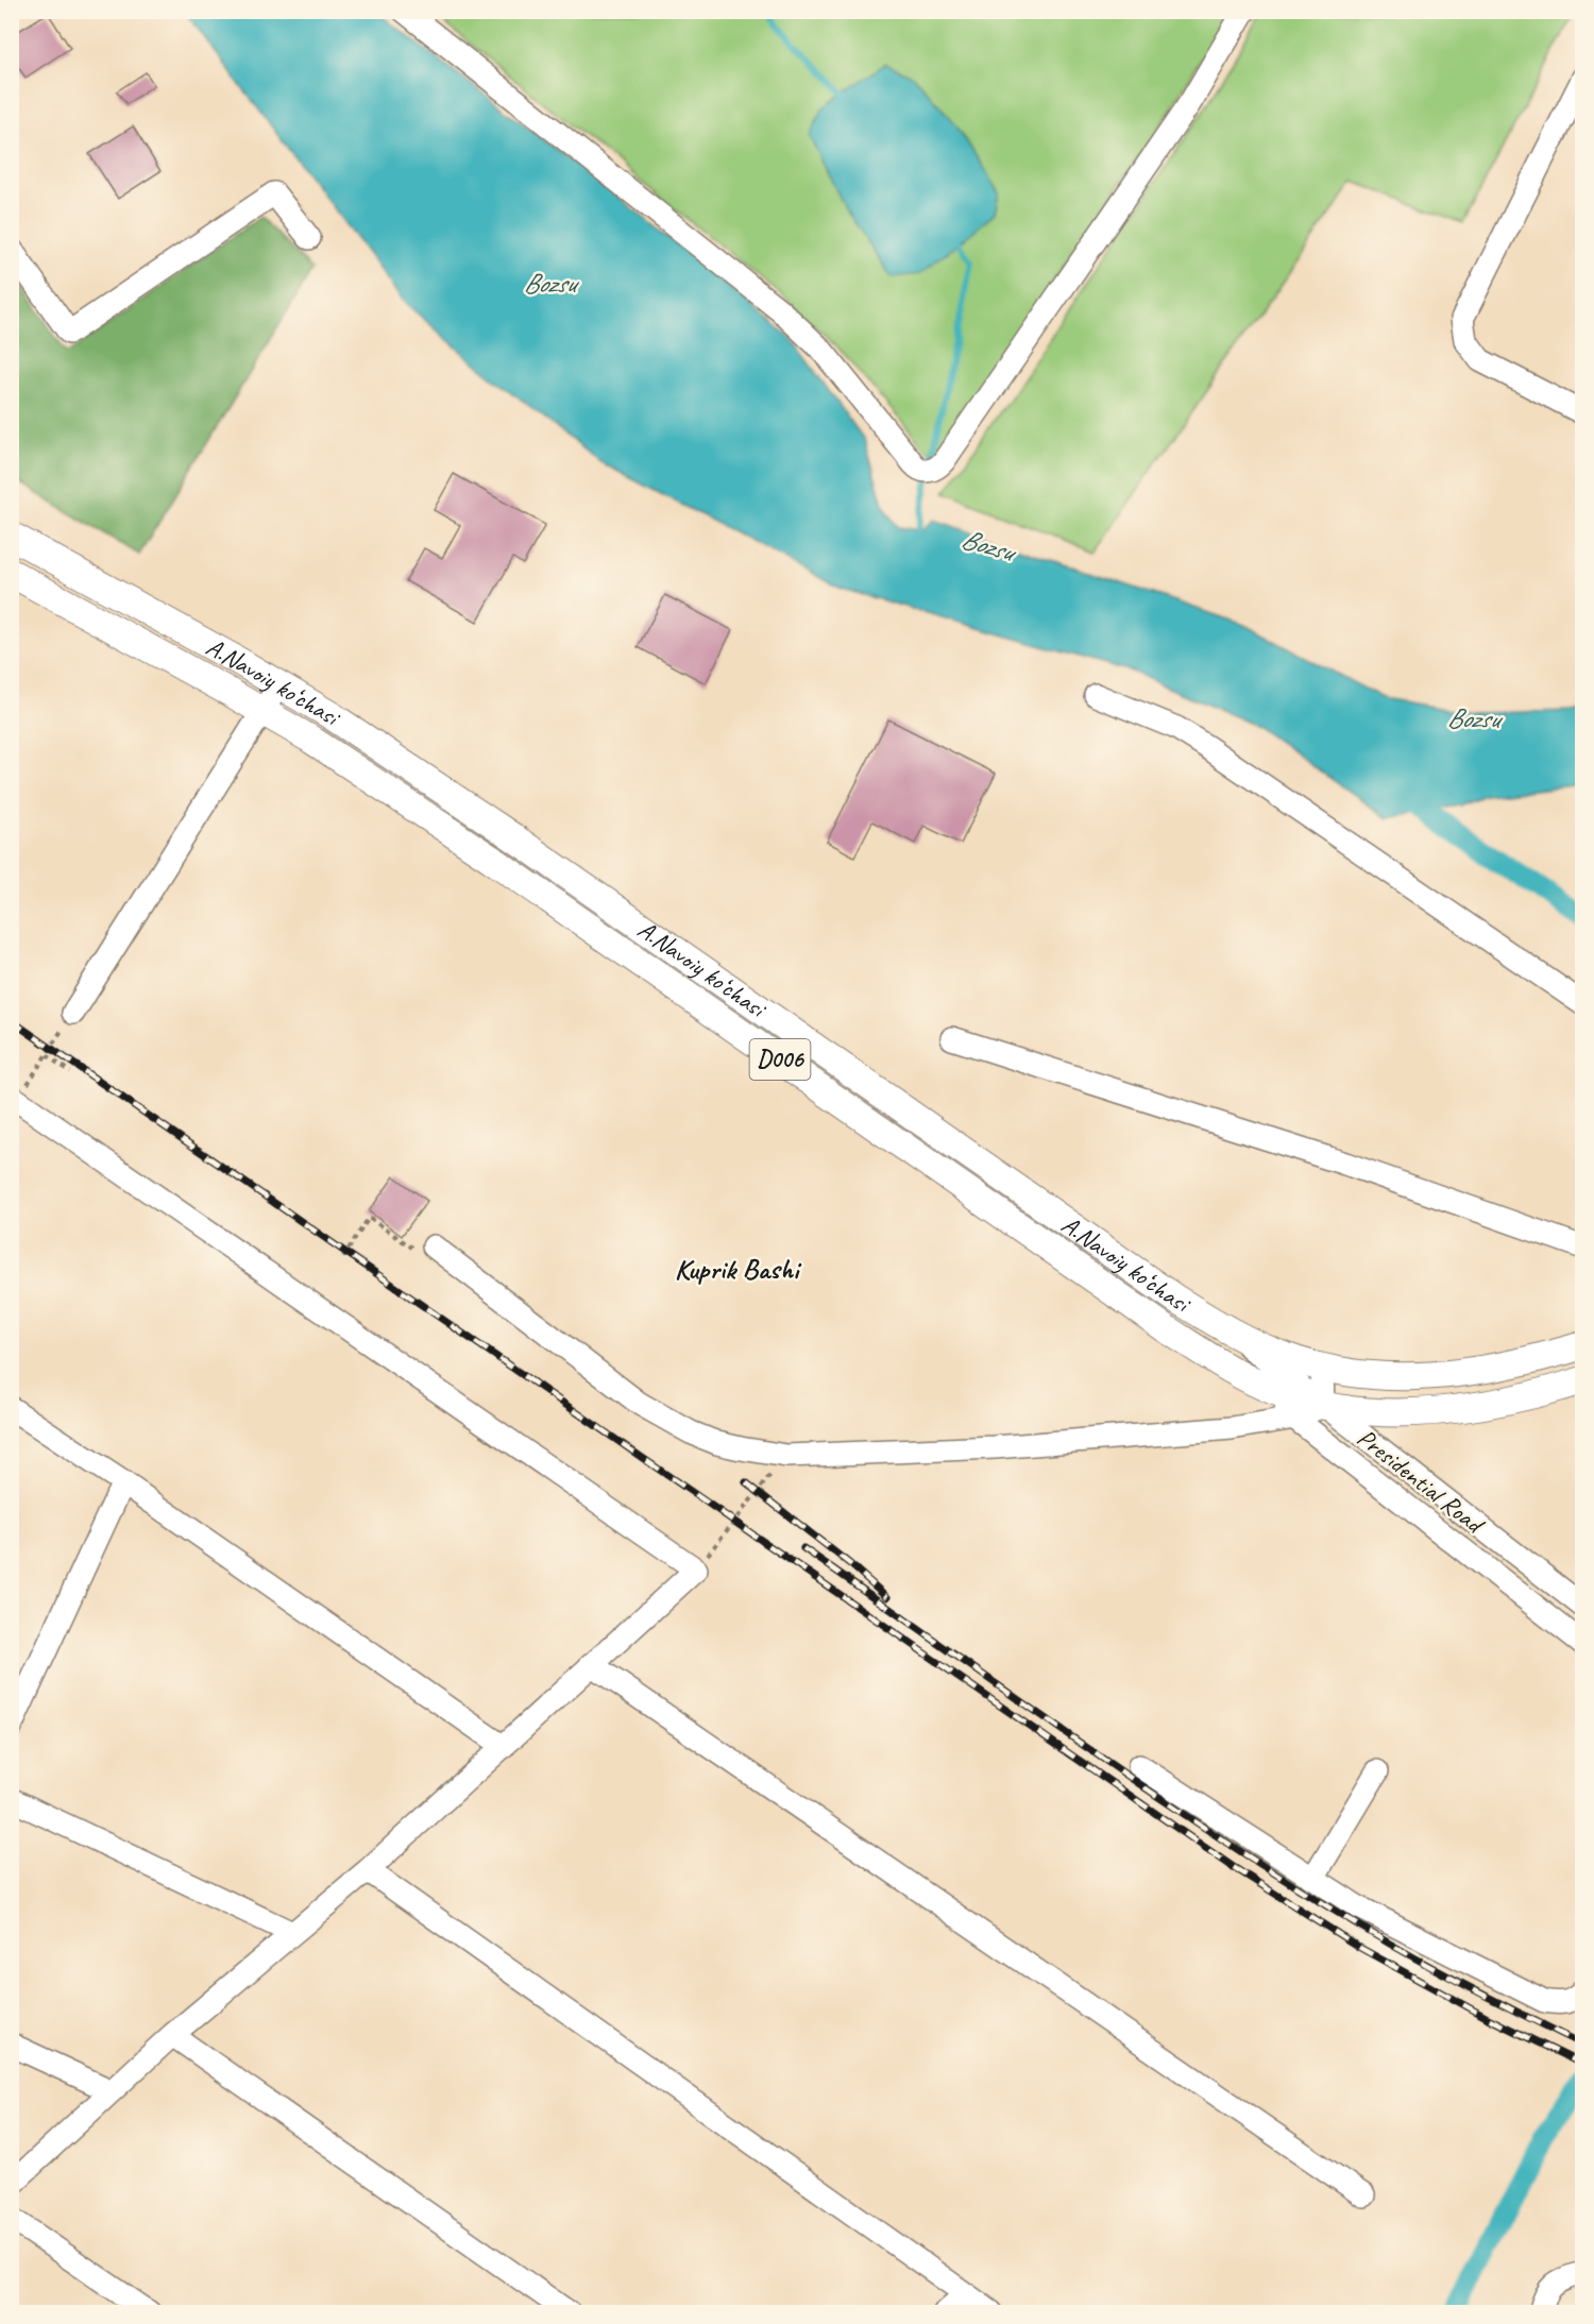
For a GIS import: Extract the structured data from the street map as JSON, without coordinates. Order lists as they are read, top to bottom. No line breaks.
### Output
{"streets":{"main road":["A.Navoiy ko‘chasi","D006"],"street":["Presidential Road"]},"crossings":[["A.Navoiy ko‘chasi","Presidential Road"],["D006","Presidential Road"]],"districts":["Kuprik Bashi"],"water":["Bozsu"]}
